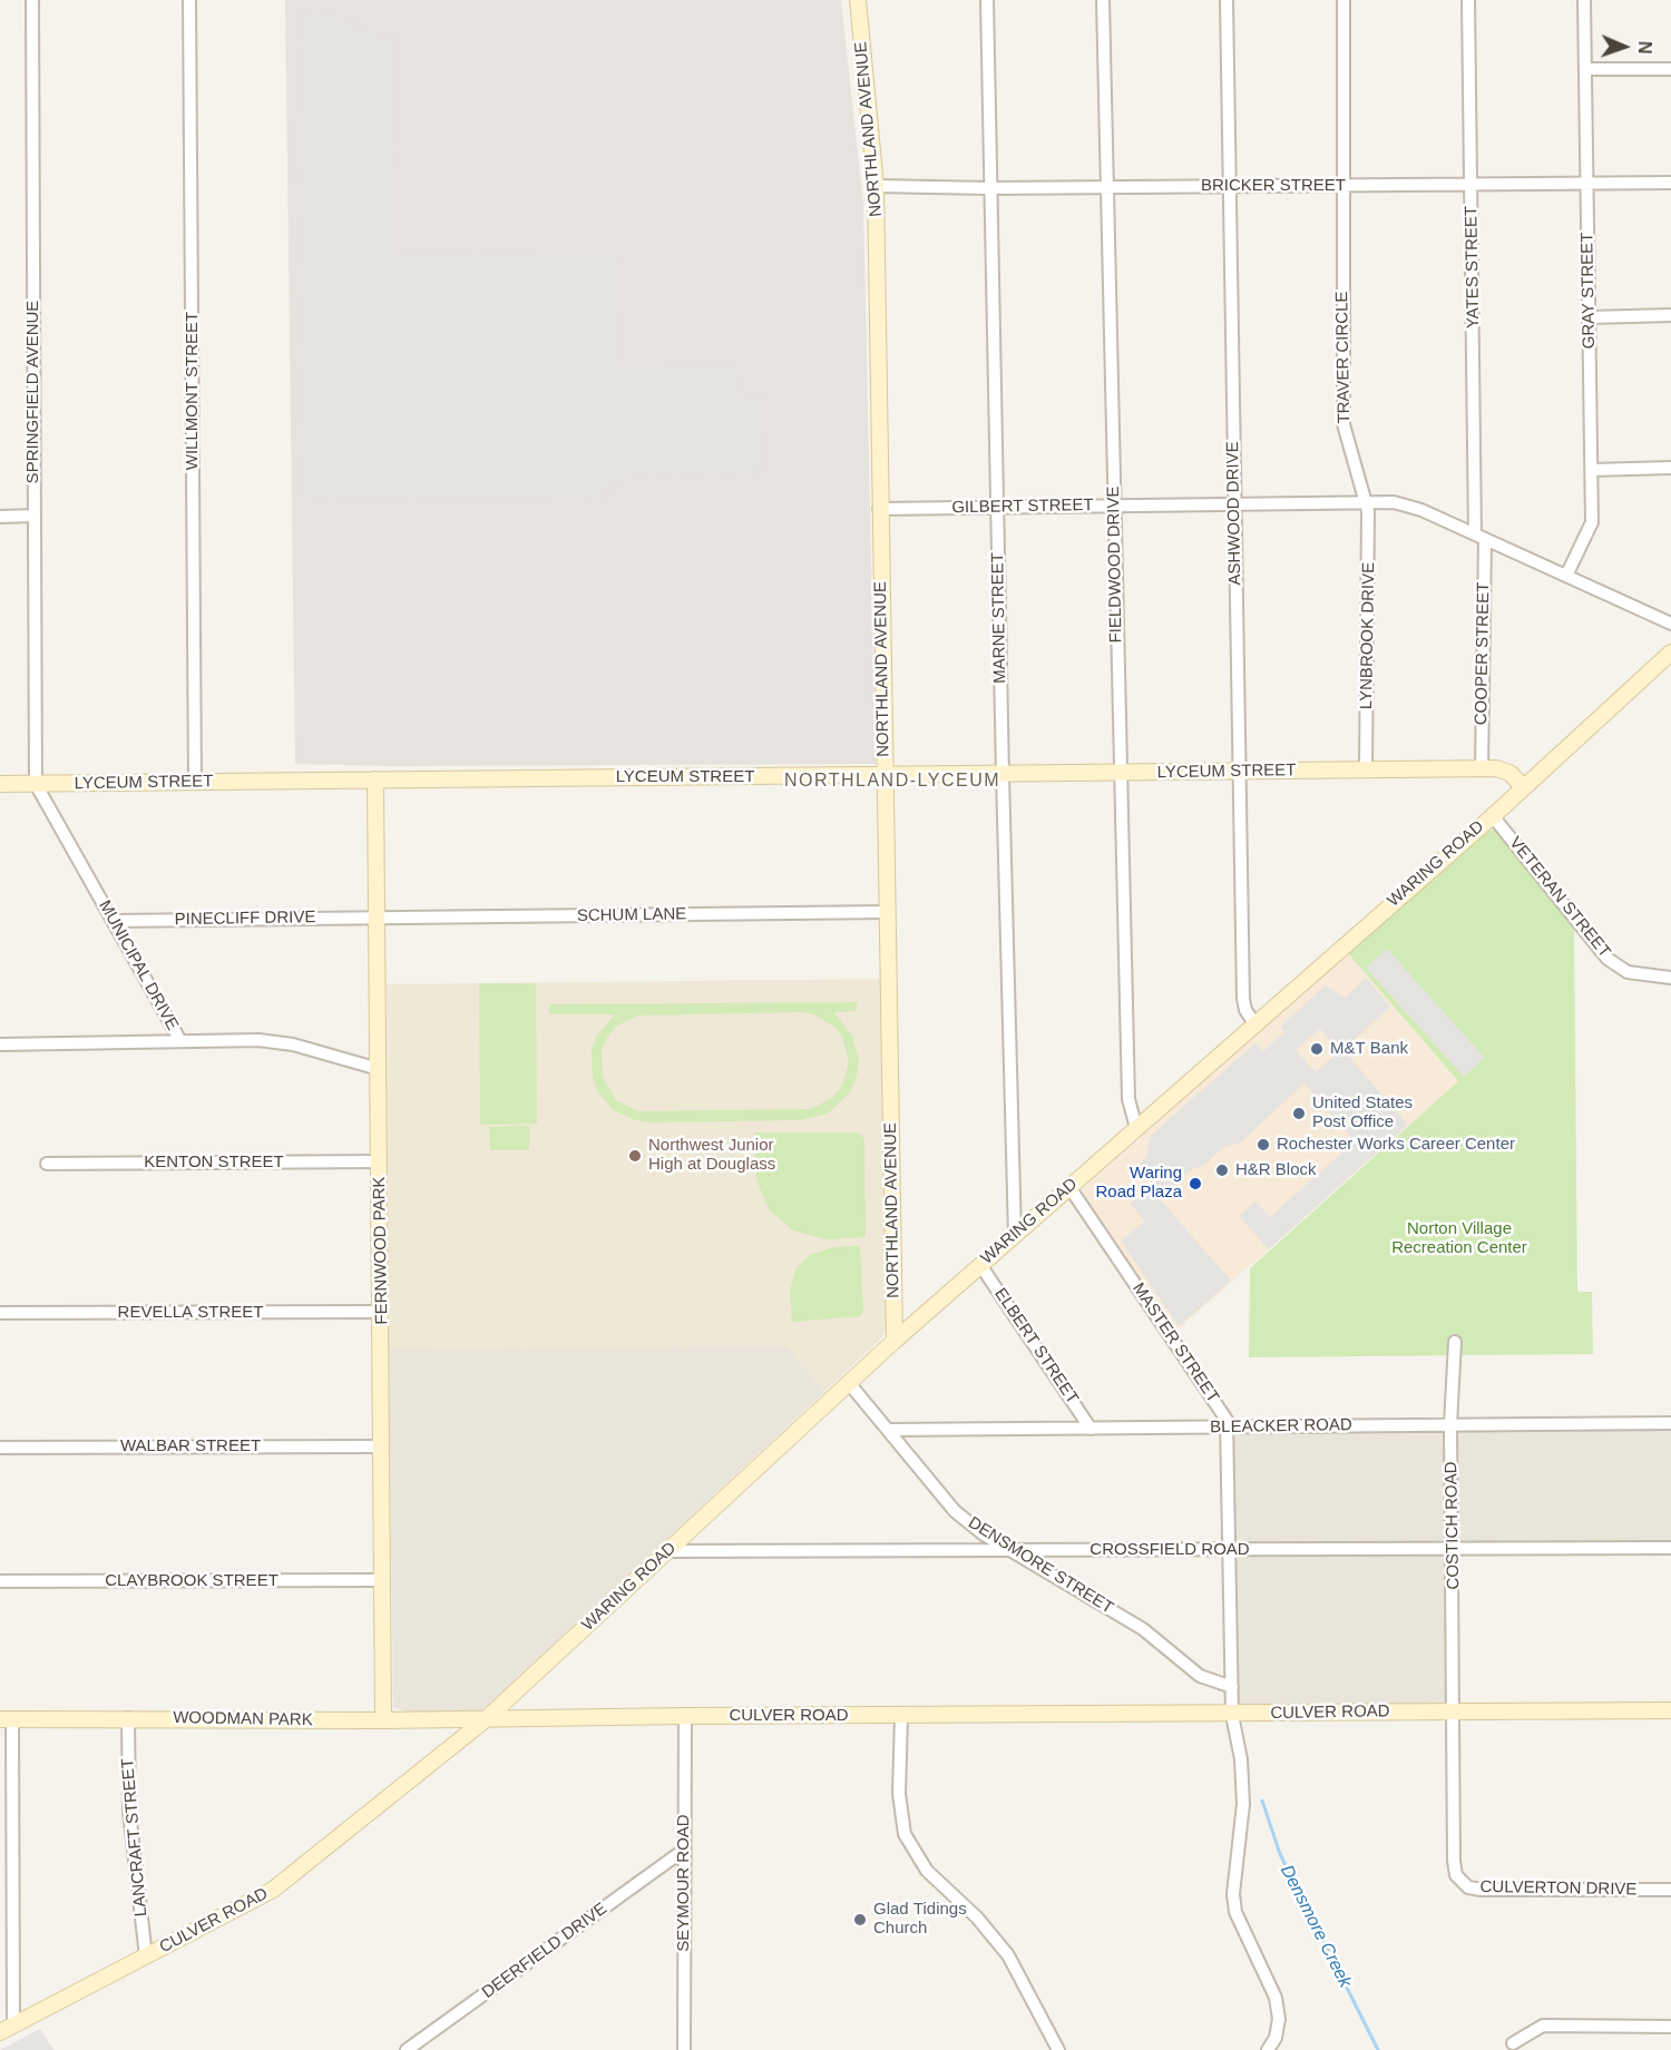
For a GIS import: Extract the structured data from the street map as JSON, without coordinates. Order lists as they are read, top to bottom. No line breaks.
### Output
{"streets":{"street":["NORTHLAND AVENUE","BRICKER STREET","YATES STREET","GRAY STREET","TRAVER CIRCLE","WILLMONT STREET","SPRINGFIELD AVENUE","GILBERT STREET","ASHWOOD DRIVE","FIELDWOOD DRIVE","MARNE STREET","LYNBROOK DRIVE","COOPER STREET","LYCEUM STREET","WARING ROAD","VETERAN STREET","SCHUM LANE","PINECLIFF DRIVE","MUNICIPAL DRIVE","KENTON STREET","FERNWOOD PARK","REVELLA STREET","MASTER STREET","ELBERT STREET","BLEACKER ROAD","WALBAR STREET","COSTICH ROAD","CROSSFIELD ROAD","DENSMORE STREET","CLAYBROOK STREET","CULVER ROAD","WOODMAN PARK","LANCRAFT STREET","SEYMOUR ROAD","CULVERTON DRIVE","DEERFIELD DRIVE"]},"crossings":[["NORTHLAND AVENUE","BRICKER STREET"],["NORTHLAND AVENUE","GILBERT STREET"],["NORTHLAND AVENUE","LYCEUM STREET"],["NORTHLAND AVENUE","WARING ROAD"],["NORTHLAND AVENUE","SCHUM LANE"],["BRICKER STREET","YATES STREET"],["BRICKER STREET","GRAY STREET"],["BRICKER STREET","TRAVER CIRCLE"],["BRICKER STREET","ASHWOOD DRIVE"],["BRICKER STREET","FIELDWOOD DRIVE"],["BRICKER STREET","MARNE STREET"],["YATES STREET","COOPER STREET"],["TRAVER CIRCLE","GILBERT STREET"],["TRAVER CIRCLE","LYNBROOK DRIVE"],["WILLMONT STREET","LYCEUM STREET"],["SPRINGFIELD AVENUE","LYCEUM STREET"],["SPRINGFIELD AVENUE","MUNICIPAL DRIVE"],["GILBERT STREET","ASHWOOD DRIVE"],["GILBERT STREET","FIELDWOOD DRIVE"],["GILBERT STREET","MARNE STREET"],["GILBERT STREET","LYNBROOK DRIVE"],["ASHWOOD DRIVE","LYCEUM STREET"],["ASHWOOD DRIVE","WARING ROAD"],["FIELDWOOD DRIVE","LYCEUM STREET"],["FIELDWOOD DRIVE","WARING ROAD"],["MARNE STREET","LYCEUM STREET"],["MARNE STREET","WARING ROAD"],["LYNBROOK DRIVE","LYCEUM STREET"],["COOPER STREET","LYCEUM STREET"],["LYCEUM STREET","WARING ROAD"],["LYCEUM STREET","MUNICIPAL DRIVE"],["LYCEUM STREET","FERNWOOD PARK"],["WARING ROAD","VETERAN STREET"],["WARING ROAD","MASTER STREET"],["WARING ROAD","ELBERT STREET"],["WARING ROAD","CROSSFIELD ROAD"],["WARING ROAD","DENSMORE STREET"],["WARING ROAD","CULVER ROAD"],["WARING ROAD","WOODMAN PARK"],["SCHUM LANE","PINECLIFF DRIVE"],["SCHUM LANE","FERNWOOD PARK"],["PINECLIFF DRIVE","MUNICIPAL DRIVE"],["PINECLIFF DRIVE","FERNWOOD PARK"],["MUNICIPAL DRIVE","FERNWOOD PARK"],["KENTON STREET","FERNWOOD PARK"],["FERNWOOD PARK","REVELLA STREET"],["FERNWOOD PARK","WALBAR STREET"],["FERNWOOD PARK","CLAYBROOK STREET"],["FERNWOOD PARK","WOODMAN PARK"],["MASTER STREET","BLEACKER ROAD"],["MASTER STREET","CROSSFIELD ROAD"],["MASTER STREET","DENSMORE STREET"],["MASTER STREET","CULVER ROAD"],["ELBERT STREET","BLEACKER ROAD"],["BLEACKER ROAD","COSTICH ROAD"],["BLEACKER ROAD","DENSMORE STREET"],["COSTICH ROAD","CROSSFIELD ROAD"],["COSTICH ROAD","CULVER ROAD"],["COSTICH ROAD","CULVERTON DRIVE"],["CROSSFIELD ROAD","DENSMORE STREET"],["CULVER ROAD","WOODMAN PARK"],["CULVER ROAD","LANCRAFT STREET"],["CULVER ROAD","SEYMOUR ROAD"],["CULVER ROAD","CULVERTON DRIVE"],["WOODMAN PARK","LANCRAFT STREET"],["SEYMOUR ROAD","DEERFIELD DRIVE"]],"districts":["NORTHLAND-LYCEUM"],"water":["Densmore Creek"],"parks":["Norton Village Recreation Center"],"places":["M&T Bank","United States Post Office","Rochester Works Career Center","Northwest Junior High at Douglass","H&R Block","Waring Road Plaza","Glad Tidings Church"],"north":"right"}
